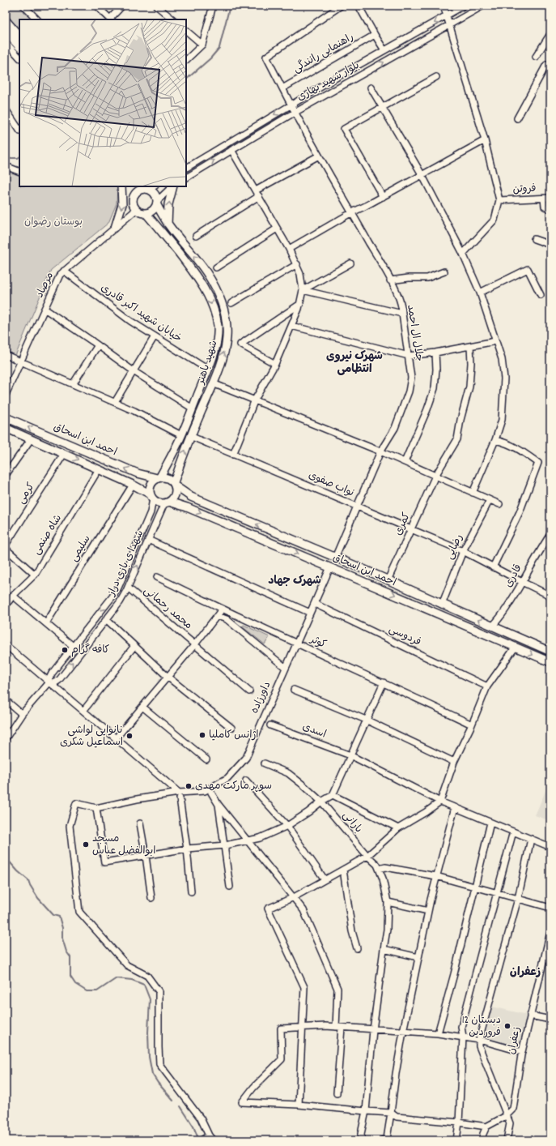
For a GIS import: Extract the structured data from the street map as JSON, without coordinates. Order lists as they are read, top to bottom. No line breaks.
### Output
{"streets":{"main road":["شهید باهنر","احمد ابن اسحاق"],"street":["راهنمایی رانندگی","بلوار شهید بهاری","فروتن","مرصاد","خیابان شهید اکبر قادری","جلال ال احمد","نواب صفوی","کرمی","کمری","شاه صنمی","رضایی","سلیمی","شهدا ی بازی دراز","قادری","محمد رحمانی","فردوسی","کوثر","داورزاده","اسدی","بارانی","زعفران"]},"crossings":[["بلوار شهید بهاری","جلال ال احمد"],["مرصاد","خیابان شهید اکبر قادری"],["مرصاد","شهید باهنر"],["خیابان شهید اکبر قادری","شهید باهنر"],["جلال ال احمد","احمد ابن اسحاق"],["جلال ال احمد","نواب صفوی"],["شهید باهنر","احمد ابن اسحاق"],["شهید باهنر","نواب صفوی"],["شهید باهنر","شهدا ی بازی دراز"],["احمد ابن اسحاق","کرمی"],["احمد ابن اسحاق","کمری"],["احمد ابن اسحاق","شاه صنمی"],["احمد ابن اسحاق","رضایی"],["احمد ابن اسحاق","سلیمی"],["احمد ابن اسحاق","شهدا ی بازی دراز"],["احمد ابن اسحاق","قادری"],["احمد ابن اسحاق","داورزاده"],["نواب صفوی","کمری"],["نواب صفوی","رضایی"],["نواب صفوی","قادری"],["شهدا ی بازی دراز","محمد رحمانی"],["فردوسی","داورزاده"],["کوثر","داورزاده"]],"districts":["شهرک نیروی انتظامی","شهرک جهاد","زعفران"],"parks":["بوستان رضوان"],"places":["کافه گرام","اژانس کاملیا","نانوایی لواشی اسماعیل شکری","سوپر مارکت مهدی","مسجد ابوالفضل عباس","دبستان 12 فروردین"]}
